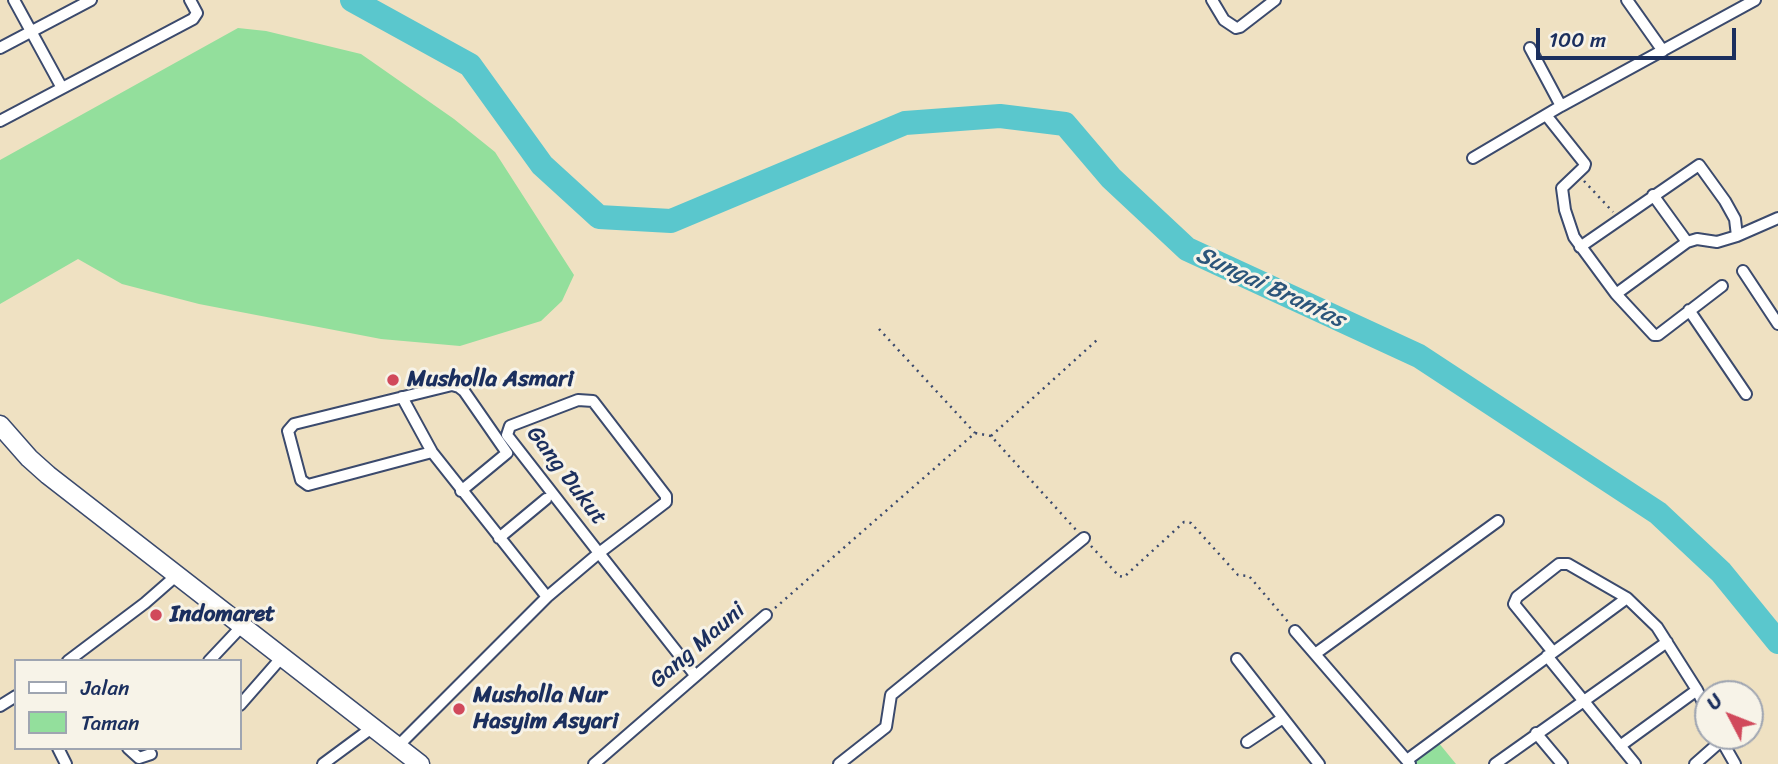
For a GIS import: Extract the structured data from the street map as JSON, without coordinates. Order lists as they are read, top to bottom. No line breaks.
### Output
{"streets":{"street":["Gang Dukut","Gang Mauni"]},"water":["Sungai Brantas"],"places":["Musholla Asmari","Indomaret","Musholla Nur Hasyim Asyari"],"legend":["Jalan","Taman"],"scale_bar":"100 m","north":"top left"}
